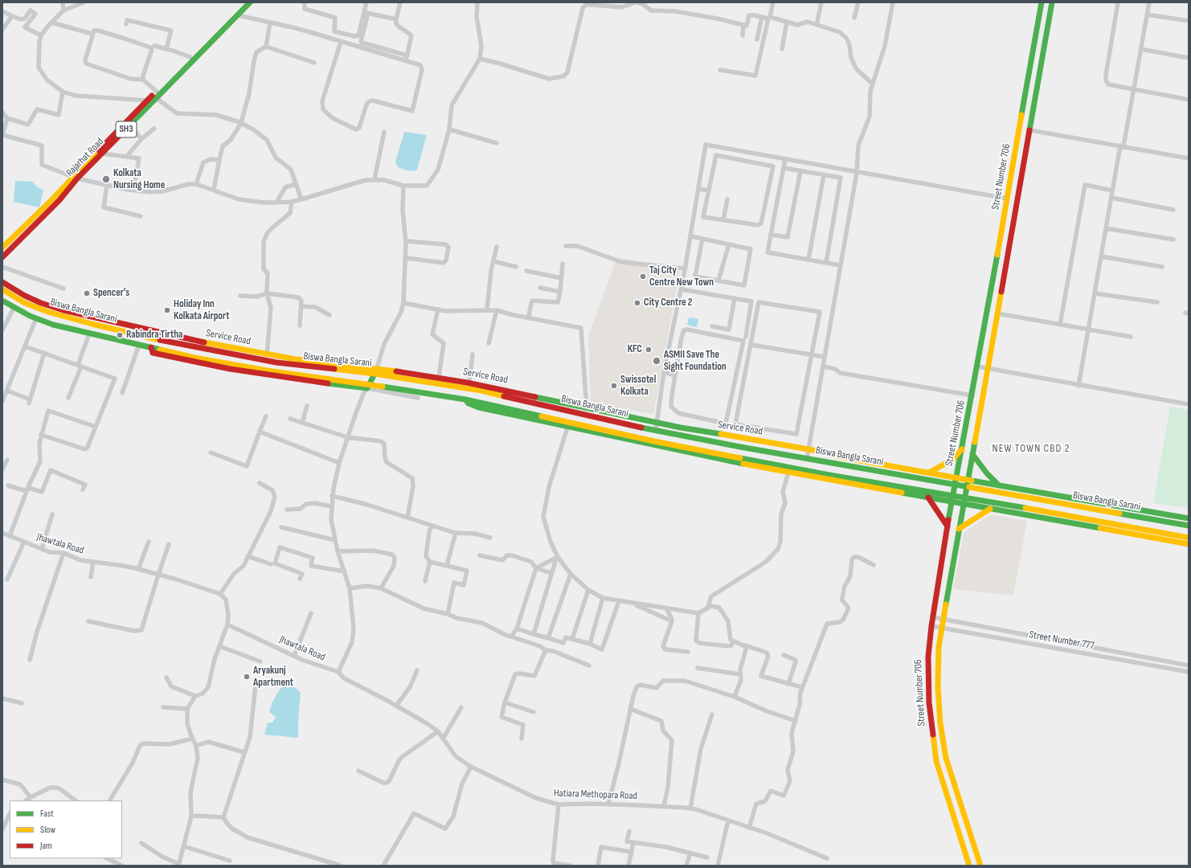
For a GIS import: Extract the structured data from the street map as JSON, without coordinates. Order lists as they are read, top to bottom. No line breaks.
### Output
{"streets":{"street":["SH3","Rajarhat Road","Street Number 706","Biswa Bangla Sarani","Service Road","Jhawtala Road","Street Number 777","Hatiara Methopara Road"]},"crossings":[["Street Number 706","Biswa Bangla Sarani"],["Street Number 706","Service Road"],["Street Number 706","Street Number 777"],["Biswa Bangla Sarani","Service Road"],["Jhawtala Road","Hatiara Methopara Road"]],"districts":["NEW TOWN CBD 2"],"places":["Kolkata Nursing Home","Taj City Centre New Town","Spencer's","City Centre 2","Holiday Inn Kolkata Airport","Rabindra Tirtha","KFC","ASMII Save The Sight Foundation","Swissotel Kolkata","Aryakunj Apartment"],"legend":["Fast","Slow","Jam"]}
